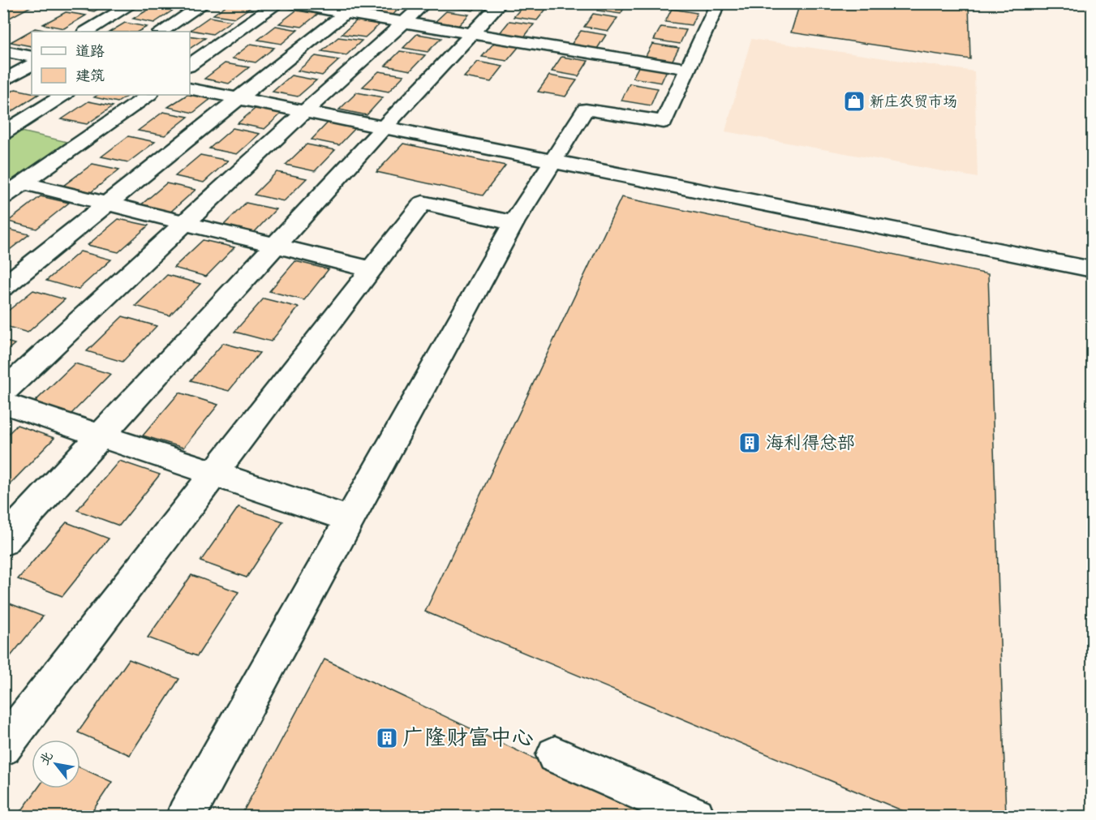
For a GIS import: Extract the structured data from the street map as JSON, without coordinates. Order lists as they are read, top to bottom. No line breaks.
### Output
{"places":{"shop":["新庄农贸市场"],"building":["海利得总部","广隆财富中心"]},"legend":["道路","建筑"],"north":"top left"}
